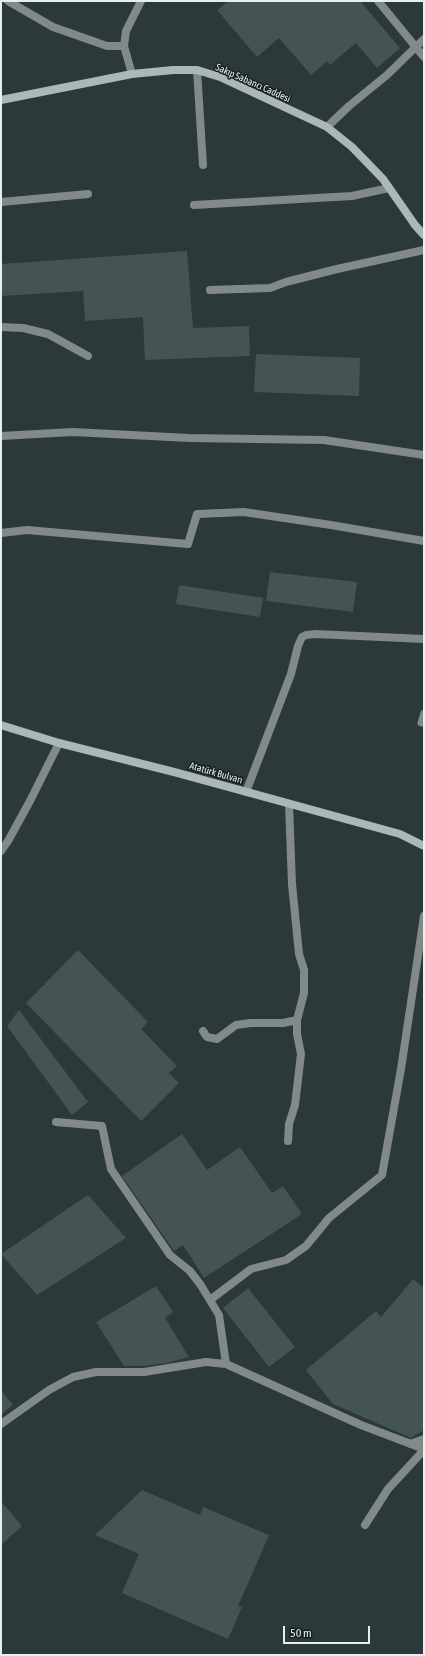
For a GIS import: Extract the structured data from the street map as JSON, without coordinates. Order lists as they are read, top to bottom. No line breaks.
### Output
{"streets":{"street":["Sakıp Sabancı Caddesi","Atatürk Bulvarı"]},"scale_bar":"50 m"}
